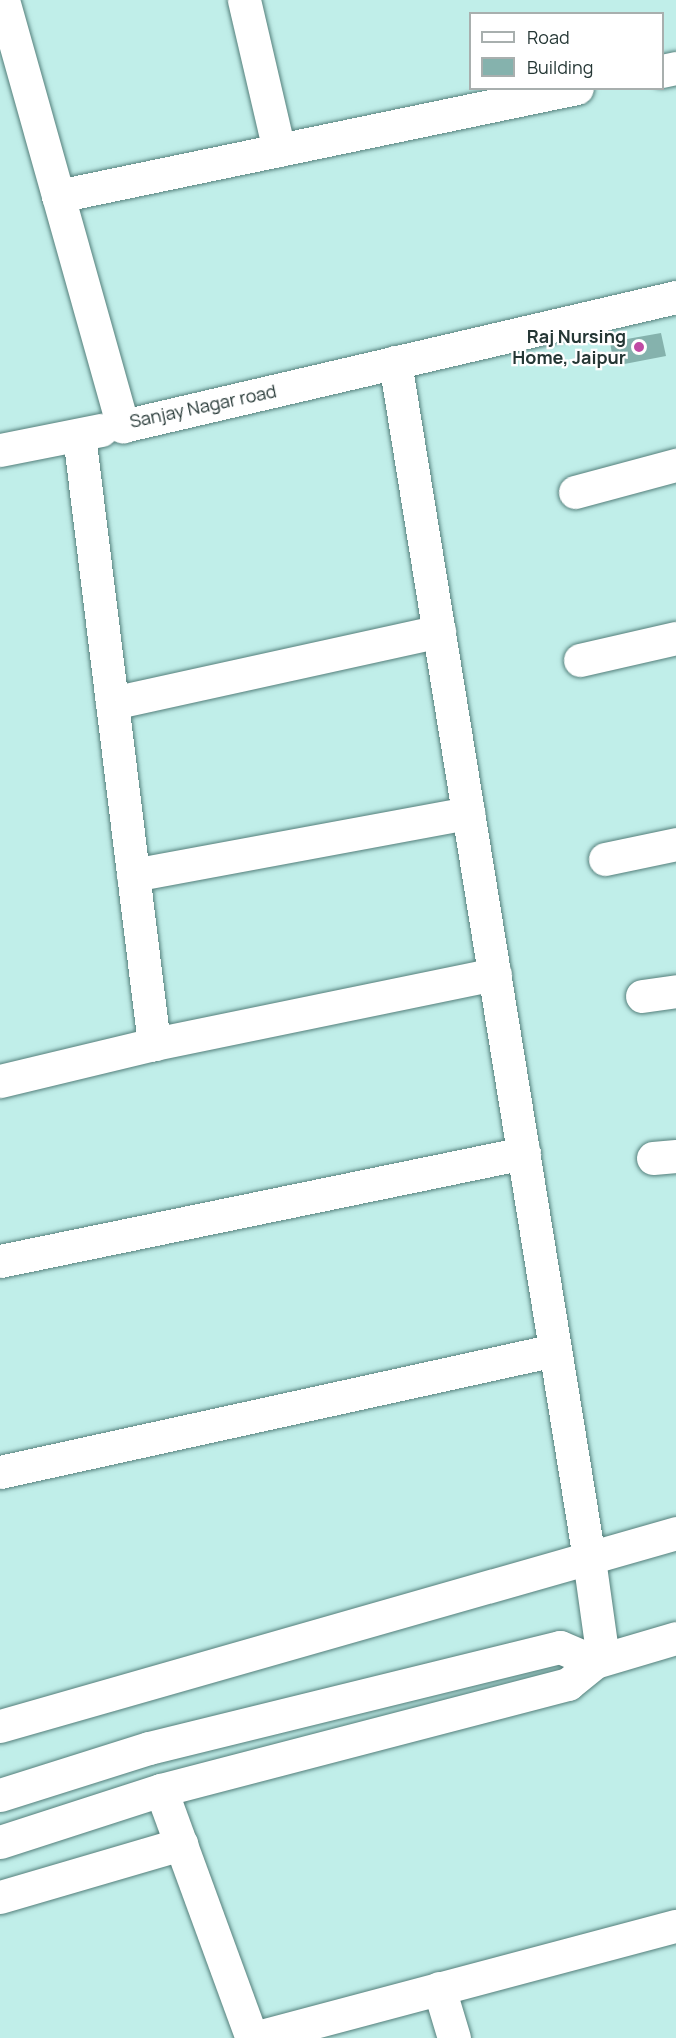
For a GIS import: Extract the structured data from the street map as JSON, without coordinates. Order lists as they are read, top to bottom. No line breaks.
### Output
{"streets":{"street":["Sanjay Nagar road"]},"places":["Raj Nursing Home, Jaipur"],"legend":["Road","Building"]}
